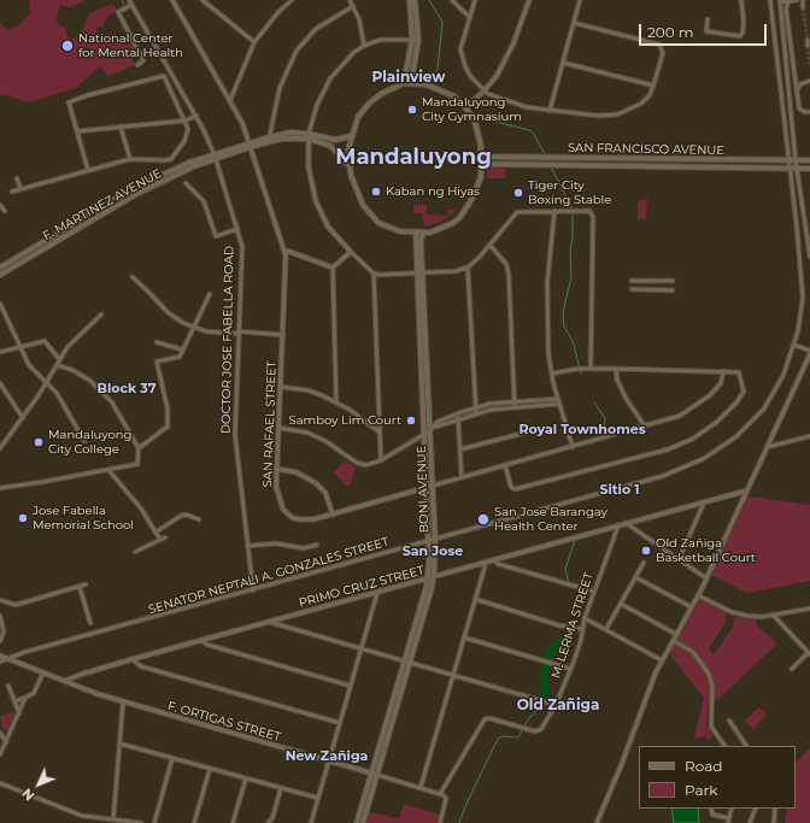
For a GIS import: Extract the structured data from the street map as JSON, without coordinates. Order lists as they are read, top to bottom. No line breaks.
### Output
{"streets":{"main road":["SAN FRANCISCO AVENUE","F. MARTINEZ AVENUE","BONI AVENUE"],"street":["DOCTOR JOSE FABELLA ROAD","SAN RAFAEL STREET","SENATOR NEPTALI A. GONZALES STREET","PRIMO CRUZ STREET","M. LERMA STREET","F. ORTIGAS STREET"]},"crossings":[["SAN FRANCISCO AVENUE","F. MARTINEZ AVENUE"],["SAN FRANCISCO AVENUE","BONI AVENUE"],["SAN FRANCISCO AVENUE","SENATOR NEPTALI A. GONZALES STREET"],["F. MARTINEZ AVENUE","DOCTOR JOSE FABELLA ROAD"],["F. MARTINEZ AVENUE","SAN RAFAEL STREET"],["F. MARTINEZ AVENUE","BONI AVENUE"],["DOCTOR JOSE FABELLA ROAD","SENATOR NEPTALI A. GONZALES STREET"],["SAN RAFAEL STREET","BONI AVENUE"],["BONI AVENUE","SENATOR NEPTALI A. GONZALES STREET"],["BONI AVENUE","PRIMO CRUZ STREET"],["BONI AVENUE","F. ORTIGAS STREET"],["SENATOR NEPTALI A. GONZALES STREET","F. ORTIGAS STREET"],["PRIMO CRUZ STREET","M. LERMA STREET"],["PRIMO CRUZ STREET","F. ORTIGAS STREET"],["M. LERMA STREET","F. ORTIGAS STREET"]],"districts":["Plainview","Mandaluyong","Block 37","Royal Townhomes","Sitio 1","San Jose","Old Zañiga","New Zañiga"],"places":["National Center for Mental Health","Mandaluyong City Gymnasium","Kaban ng Hiyas","Tiger City Boxing Stable","Samboy Lim Court","Mandaluyong City College","Jose Fabella Memorial School","San Jose Barangay Health Center","Old Zañiga Basketball Court"],"legend":["Road","Park"],"scale_bar":"200 m","north":"bottom left"}
